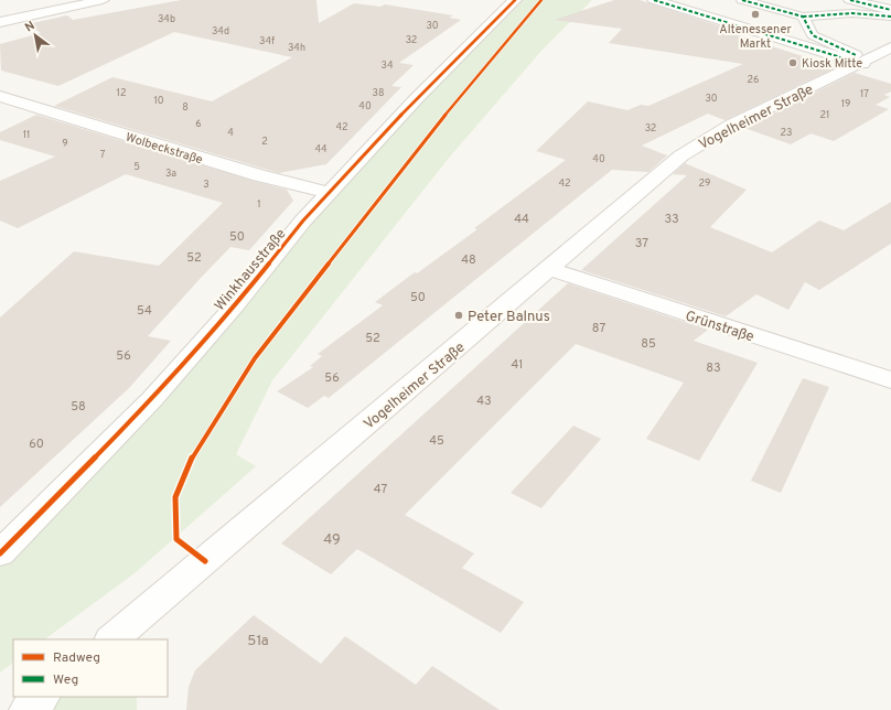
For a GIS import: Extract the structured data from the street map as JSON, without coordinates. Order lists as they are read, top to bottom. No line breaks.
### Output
{"streets":{"street":["Vogelheimer Straße","Wolbeckstraße","Winkhausstraße","Grünstraße"]},"crossings":[["Vogelheimer Straße","Grünstraße"],["Wolbeckstraße","Winkhausstraße"]],"places":["Altenessener Markt","Kiosk Mitte","Peter Balnus"],"house_numbers":["34b","30","34d","32","34f","34h","34","26","12","38","17","30","10","19","40","8","21","6","42","32","4","23","11","2","9","44","7","40","5","3a","42","29","3","1","44","33","50","37","52","48","50","54","87","52","85","56","41","83","56","43","58","45","60","47","49","51a"],"legend":["Radweg","Weg"],"north":"top left"}
